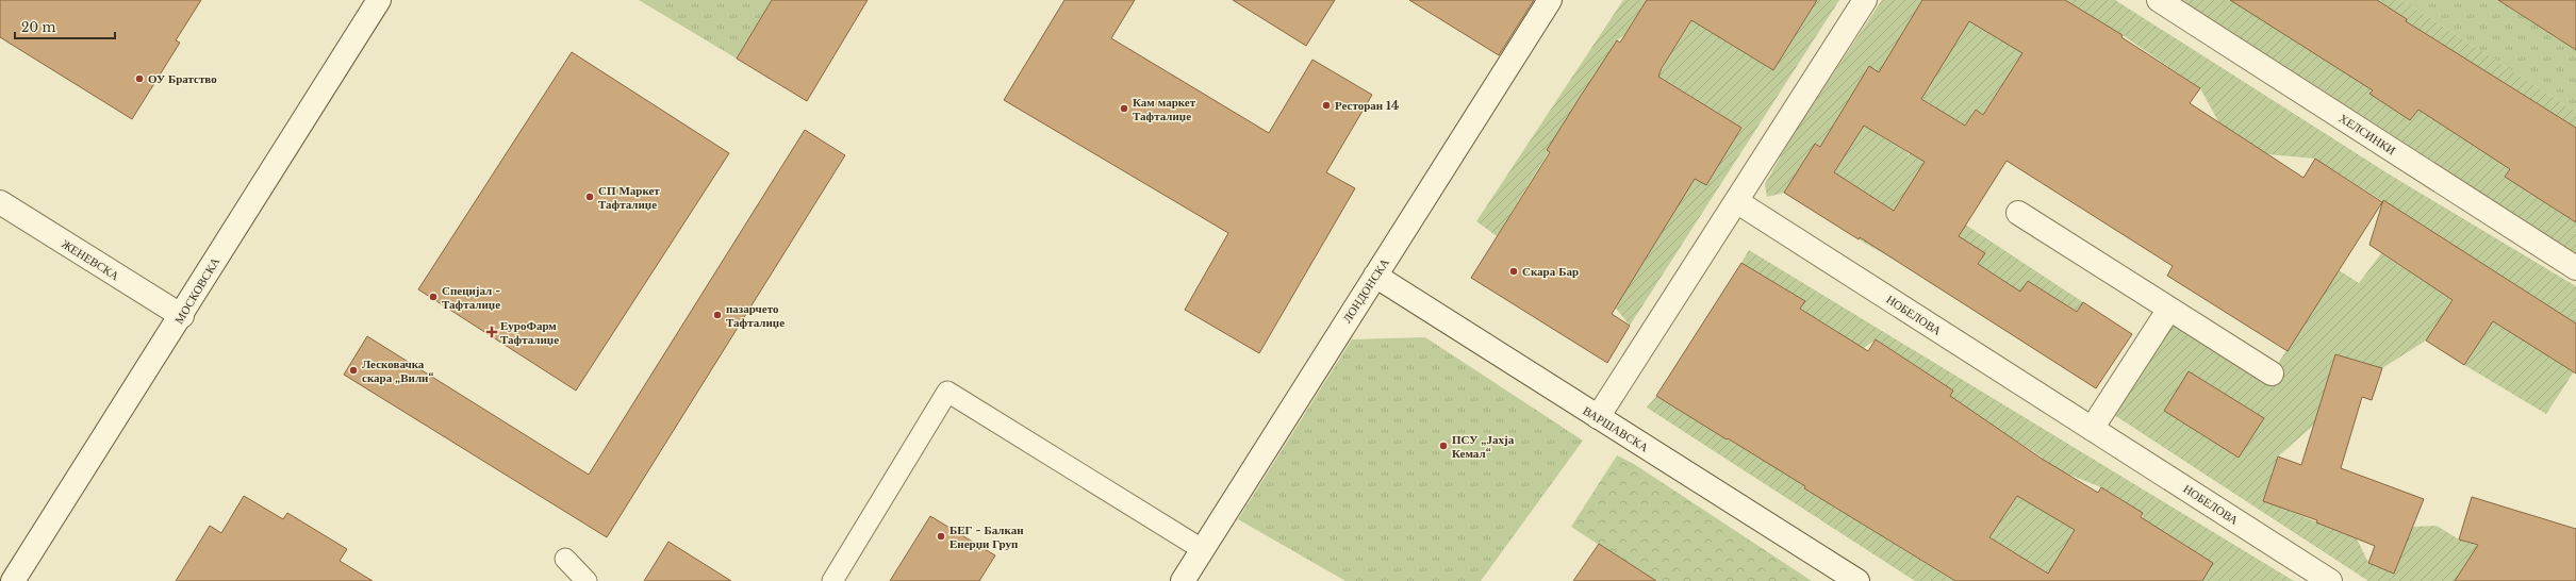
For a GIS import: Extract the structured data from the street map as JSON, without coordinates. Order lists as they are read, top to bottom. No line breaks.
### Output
{"streets":{"street":["ХЕЛСИНКИ","ЖЕНЕВСКА","МОСКОВСКА","ЛОНДОНСКА","НОБЕЛОВА","ВАРШАВСКА"]},"crossings":[["ЖЕНЕВСКА","МОСКОВСКА"],["ЛОНДОНСКА","ВАРШАВСКА"]],"places":{"other":["ОУ Братство","Ресторан 14","Кам маркет Тафталиџе","СП Маркет Тафталиџе","Скара Бар","Специјал - Тафталиџе","пазарчето Тафталиџе","Лесковачка скара „Вили“","ПСУ „Јахја Кемал“","БЕГ - Балкан Енерџи Груп"],"health":["ЕуроФарм Тафталиџе"]},"scale_bar":"20 m"}
